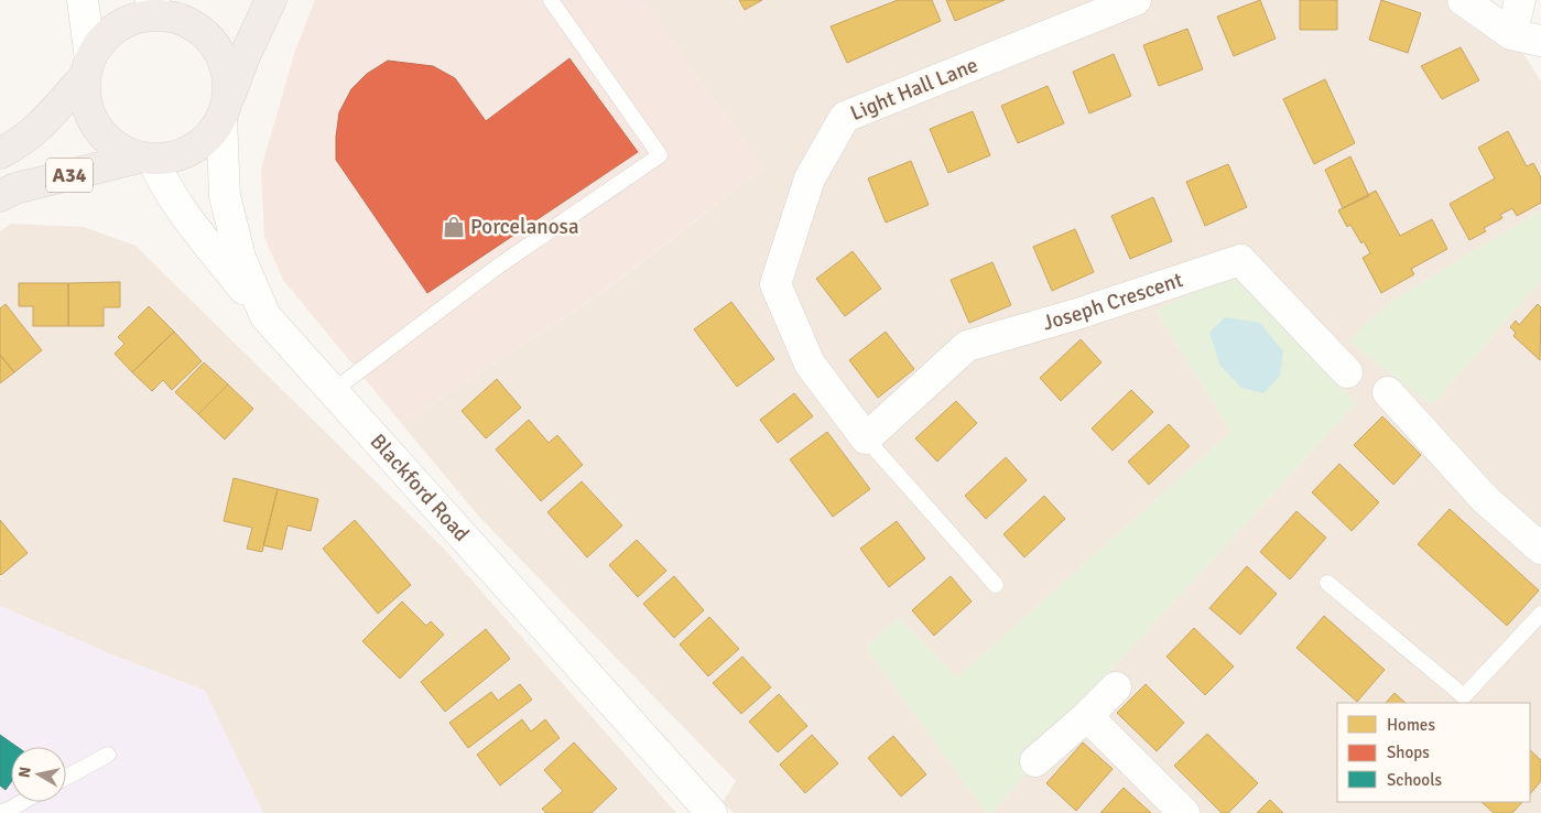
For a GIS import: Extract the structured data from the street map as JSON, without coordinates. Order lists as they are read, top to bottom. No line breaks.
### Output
{"streets":{"highway":["A34"],"street":["Light Hall Lane","Joseph Crescent","Blackford Road"]},"crossings":[["Light Hall Lane","Joseph Crescent"],["A34","Blackford Road"]],"places":{"shop":["Porcelanosa"]},"legend":["Homes","Shops","Schools"],"north":"left"}
